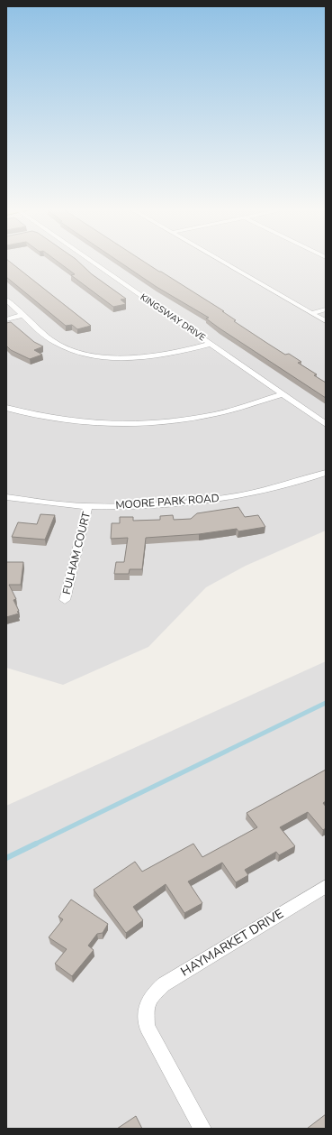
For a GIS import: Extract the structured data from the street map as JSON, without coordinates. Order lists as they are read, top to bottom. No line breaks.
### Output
{"streets":{"street":["KINGSWAY DRIVE","MOORE PARK ROAD","FULHAM COURT","HAYMARKET DRIVE"]},"crossings":[["MOORE PARK ROAD","FULHAM COURT"]]}
